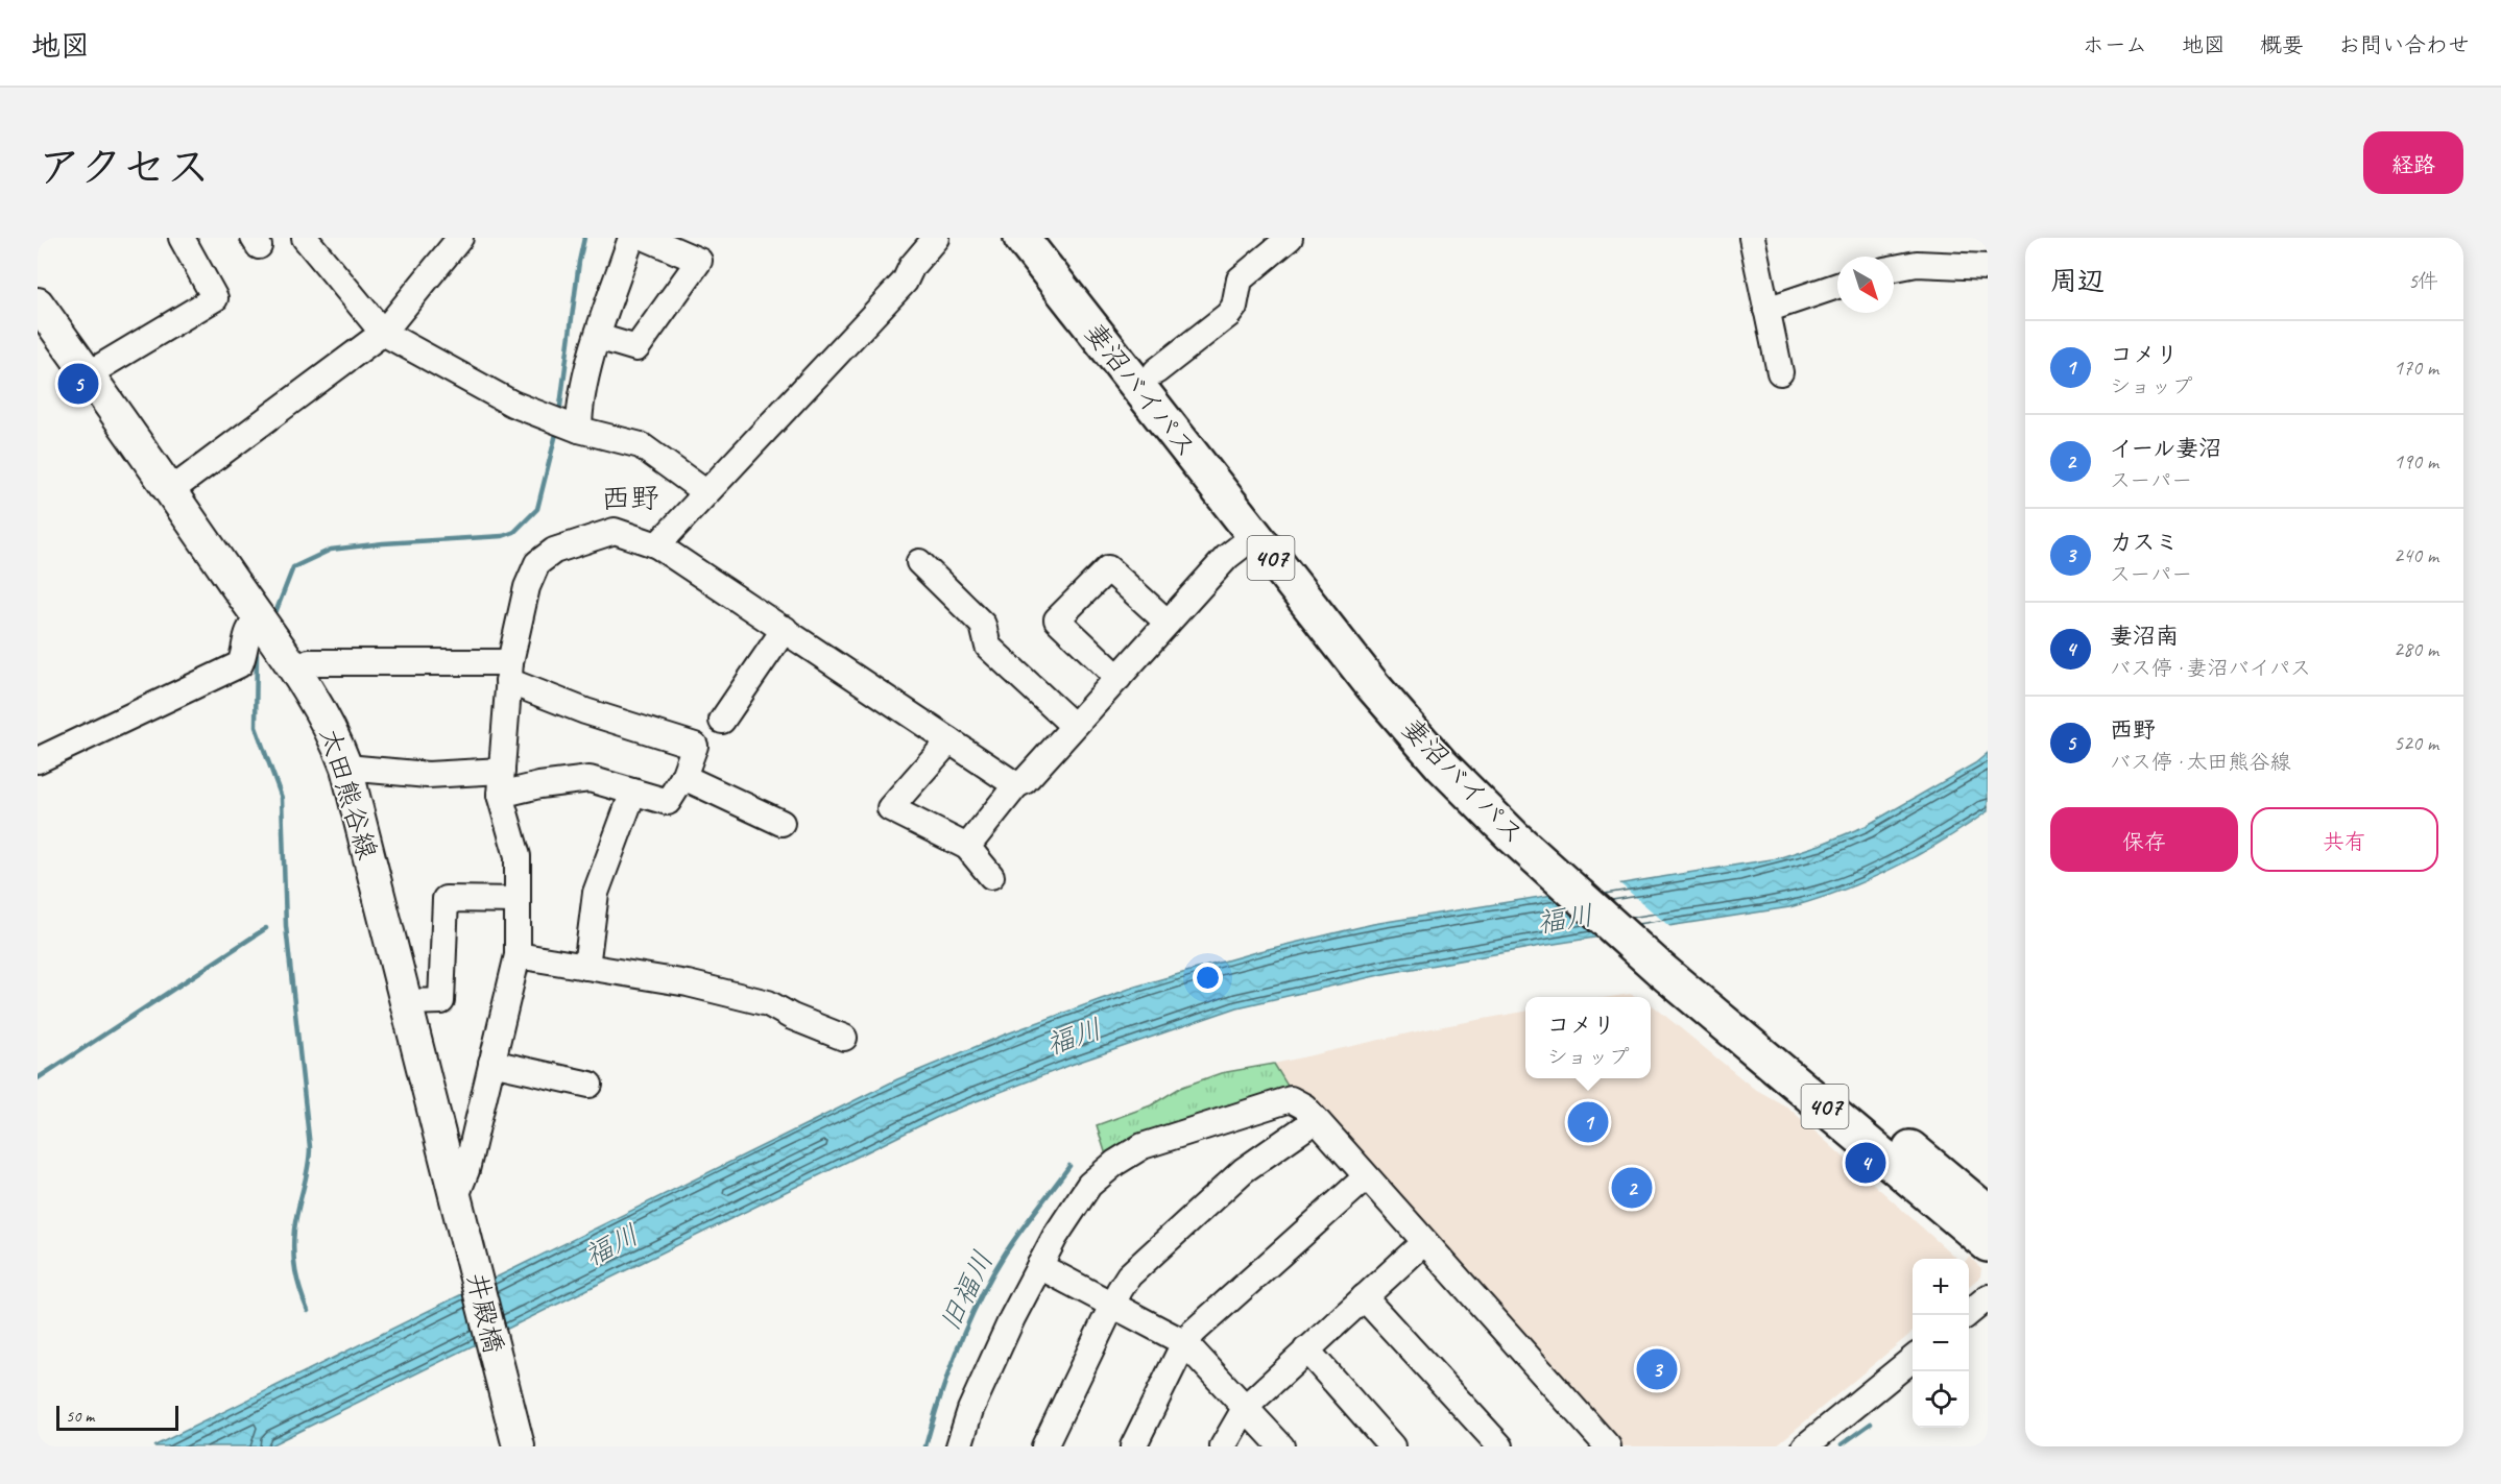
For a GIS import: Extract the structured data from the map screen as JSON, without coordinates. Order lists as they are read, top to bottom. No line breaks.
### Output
{"streets":{"highway":["妻沼バイパス","407"],"main road":["太田熊谷線","井殿橋"]},"crossings":[["太田熊谷線","井殿橋"]],"districts":["西野"],"water":["福川","旧福川"],"scale_bar":"50 m","north":"bottom right","page":{"header":"地図","nav":["ホーム","地図","概要","お問い合わせ"],"title":"アクセス","buttons":["経路",["保存","共有"]],"heading":["周辺","5件"],"list":[{"mark":"1","name":"コメリ","note":"ショップ","value":"170 m"},{"mark":"2","name":"イール妻沼","note":"スーパー","value":"190 m"},{"mark":"3","name":"カスミ","note":"スーパー","value":"240 m"},{"mark":"4","name":"妻沼南","note":"バス停 · 妻沼バイパス","value":"280 m"},{"mark":"5","name":"西野","note":"バス停 · 太田熊谷線","value":"520 m"}],"pins":["5","1","4","2","3"],"popup":["コメリ","ショップ"],"map_buttons":["+","−"],"scale":"50 m"}}
